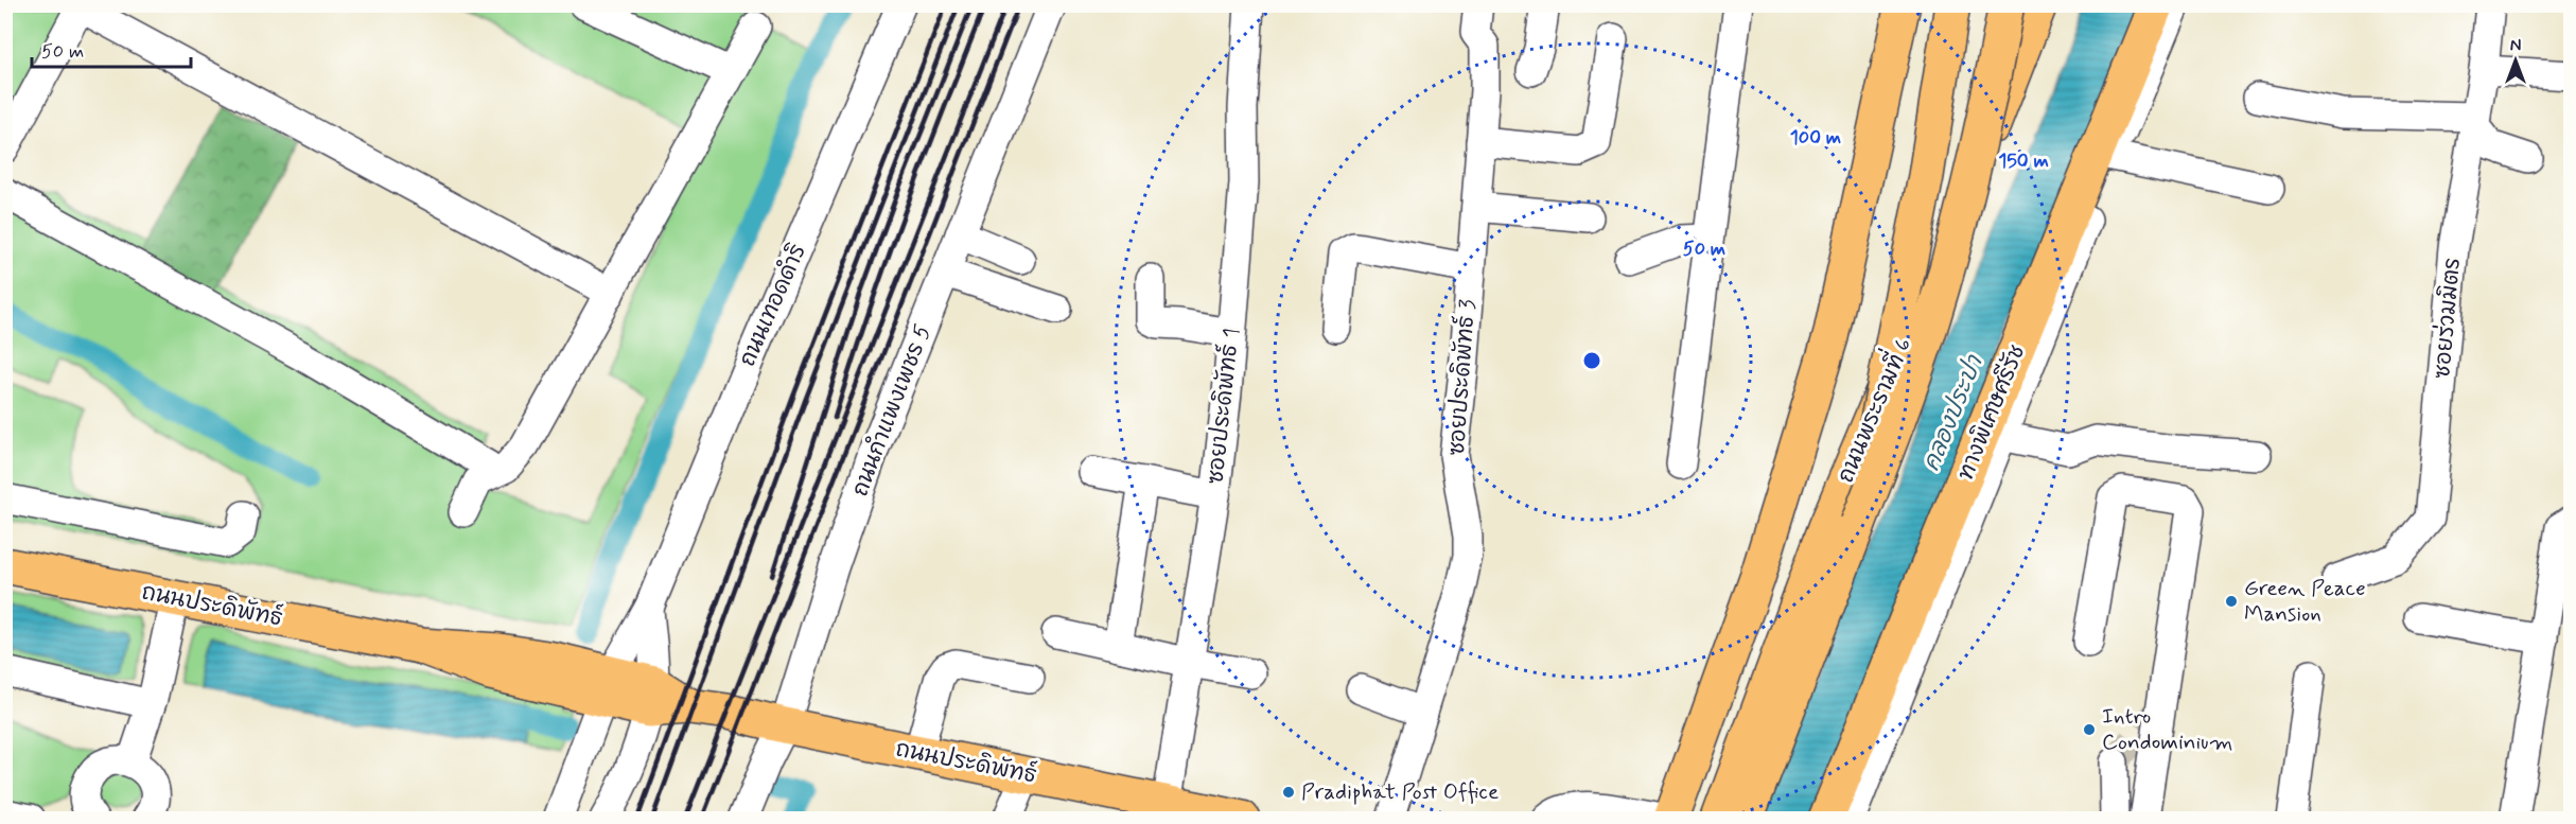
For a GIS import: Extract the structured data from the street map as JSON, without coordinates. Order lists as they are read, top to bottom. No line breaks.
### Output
{"streets":{"main road":["ถนนพระรามที่ 6","ทางพิเศษศรีรัช","ถนนประดิพัทธ์"],"street":["ถนนเทอดดำริ","ซอยร่วมมิตร","ซอยประดิพัทธ์ 3","ซอยประดิพัทธ์ 1","ถนนกำแพงเพชร 5"]},"crossings":[["ถนนเทอดดำริ","ถนนประดิพัทธ์"],["ซอยประดิพัทธ์ 1","ถนนประดิพัทธ์"],["ถนนกำแพงเพชร 5","ถนนประดิพัทธ์"]],"water":["คลองประปา"],"places":["Green Peace Mansion","Intro Condominium","Pradiphat Post Office"],"scale_bar":"50 m","north":"top","rings":["100 m","150 m","50 m"]}
